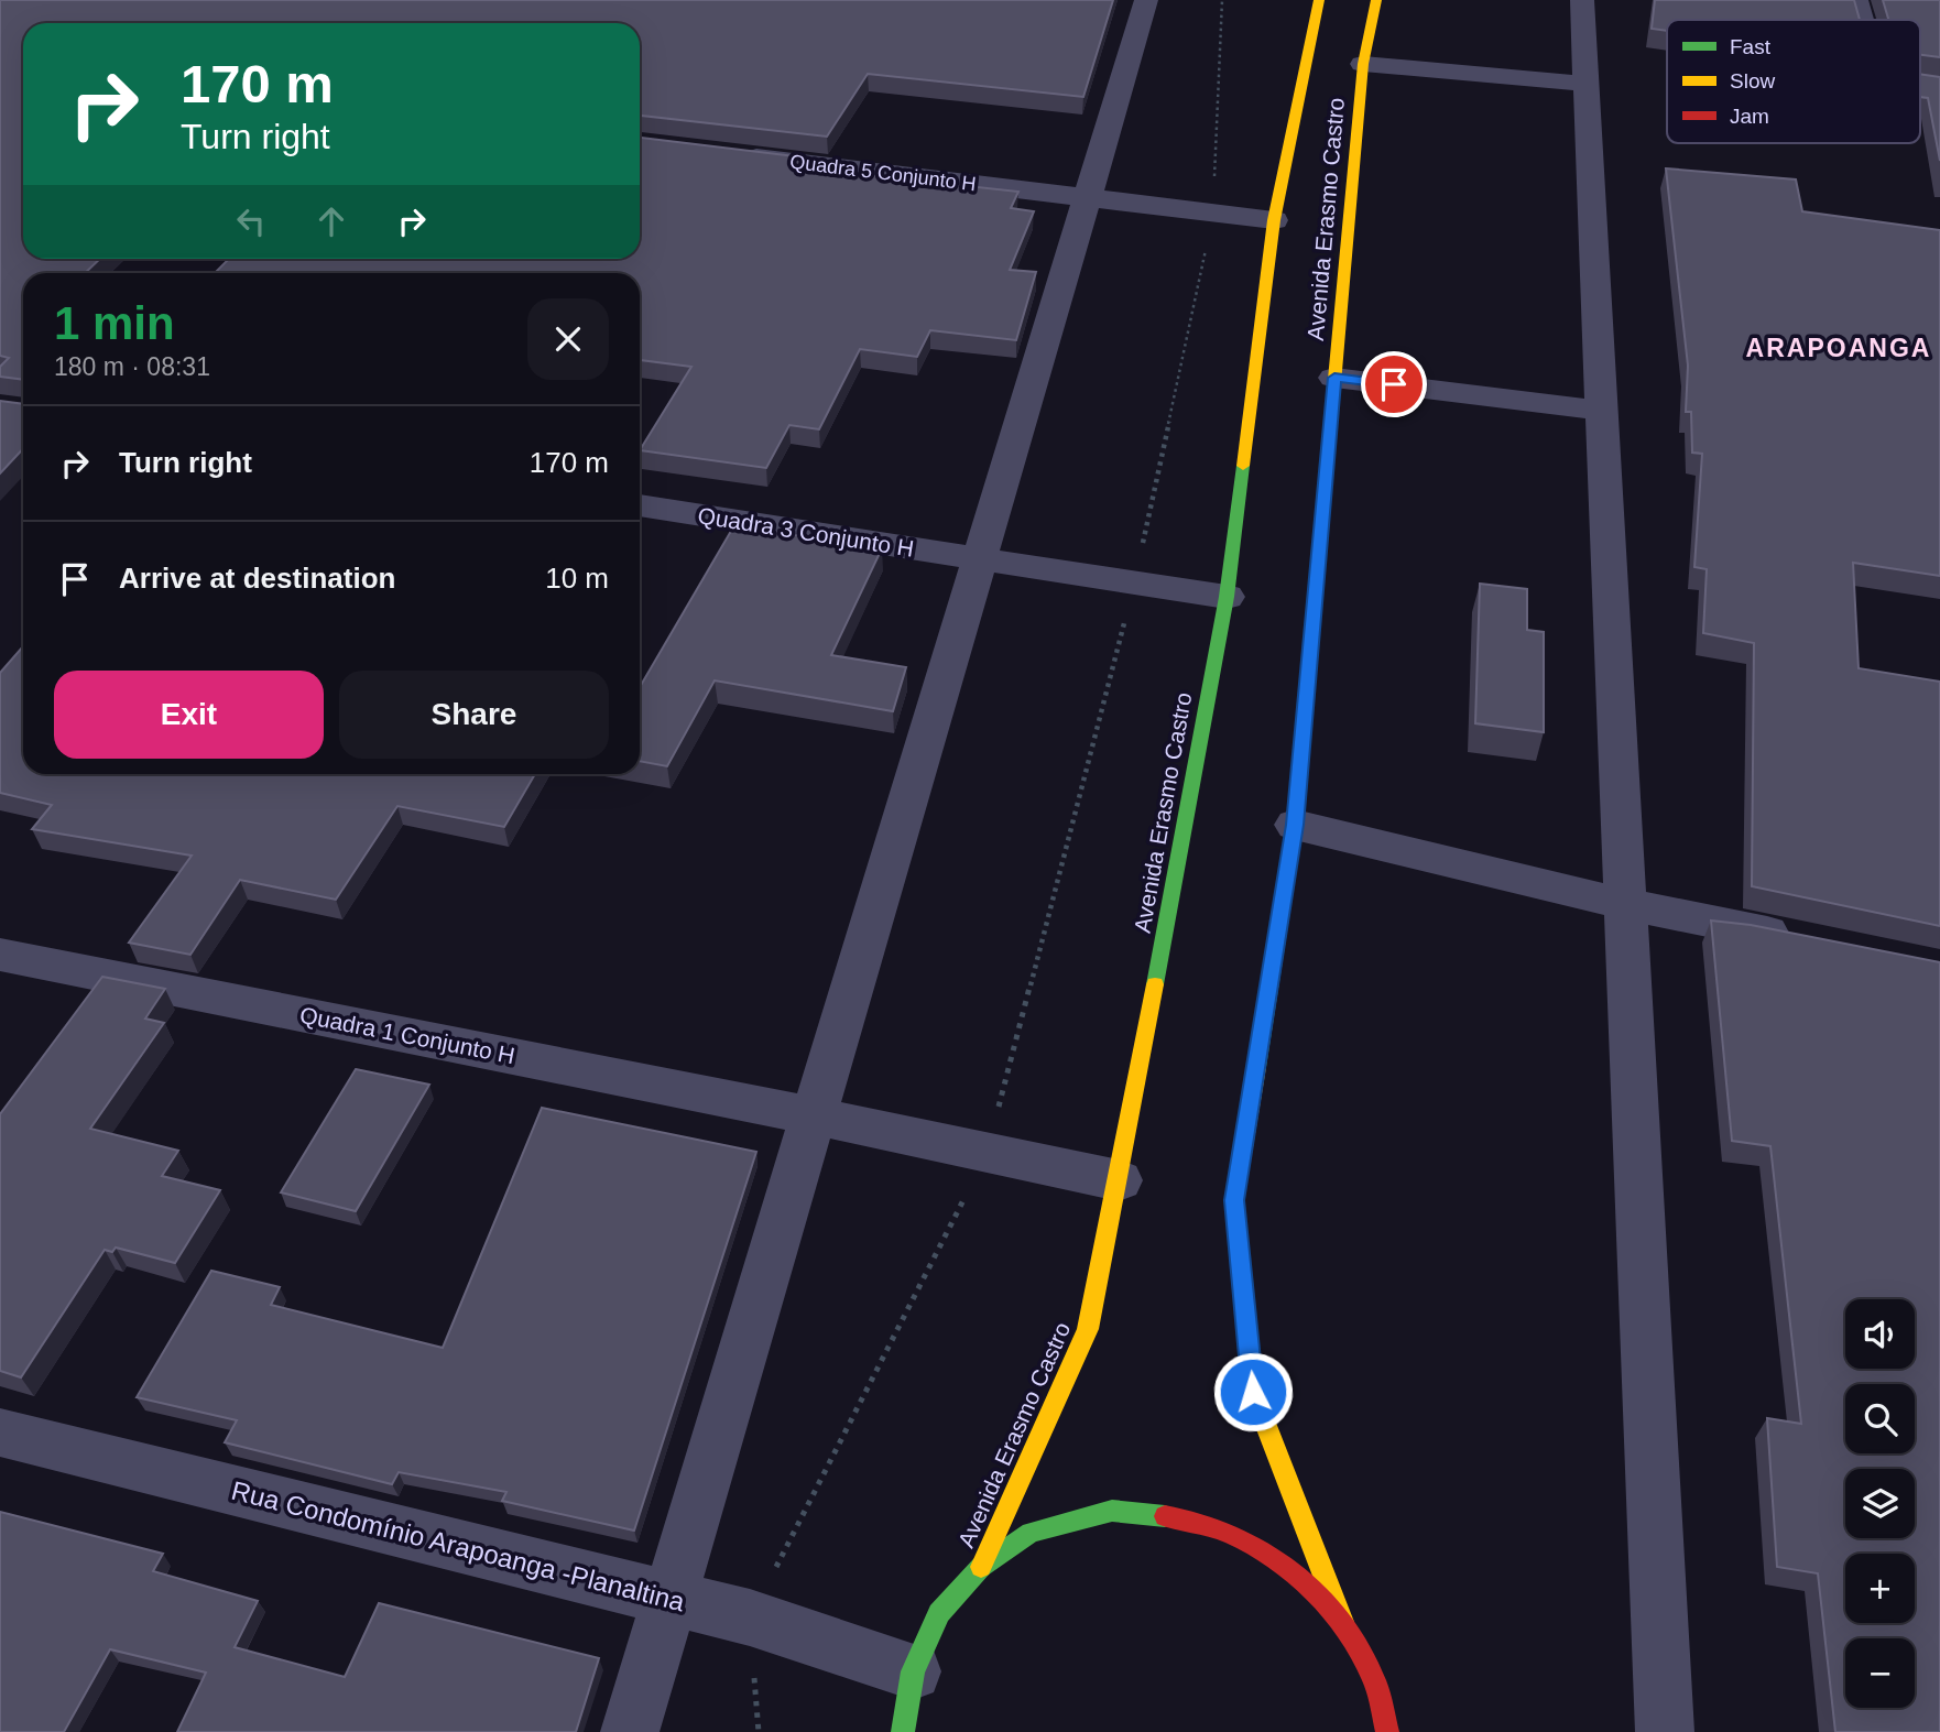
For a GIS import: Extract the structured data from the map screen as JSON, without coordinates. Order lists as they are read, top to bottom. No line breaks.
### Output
{"streets":{"main road":["Avenida Erasmo Castro"],"street":["Quadra 5 Conjunto H","Quadra 3 Conjunto H","Quadra 1 Conjunto H","Rua Condomínio Arapoanga -Planaltina"]},"crossings":[["Quadra 5 Conjunto H","Avenida Erasmo Castro"],["Avenida Erasmo Castro","Quadra 3 Conjunto H"],["Avenida Erasmo Castro","Quadra 1 Conjunto H"]],"districts":["ARAPOANGA"],"legend":["Fast","Slow","Jam"],"page":{"turn":["170 m","Turn right"],"heading":["1 min","180 m · 08:31"],"list":[{"name":"Turn right","value":"170 m"},{"name":"Arrive at destination","value":"10 m"}],"buttons":["Exit","Share"],"map_buttons":["+","−"]}}
